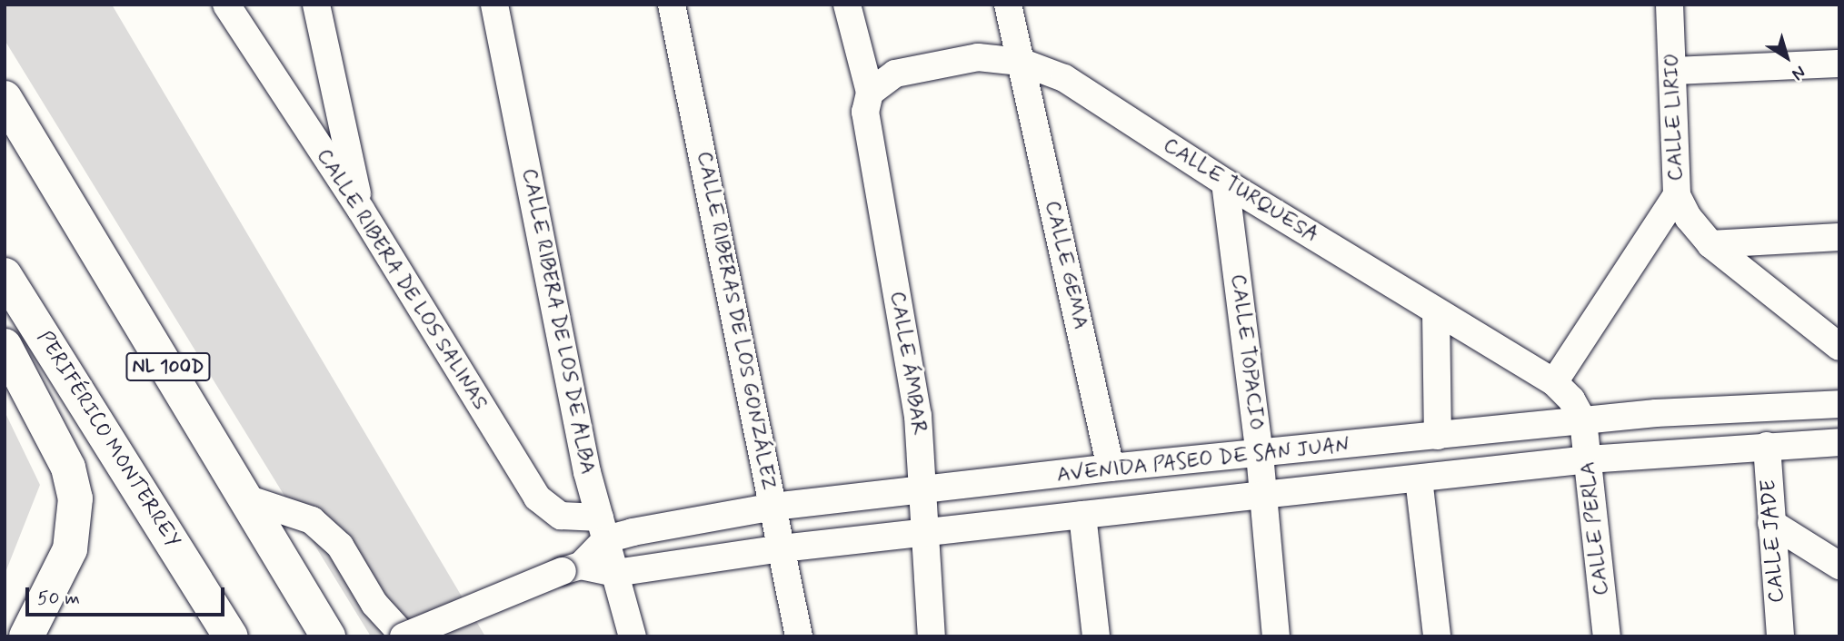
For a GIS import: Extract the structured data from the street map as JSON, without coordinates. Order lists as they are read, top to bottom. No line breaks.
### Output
{"streets":{"highway":["NL 100D","PERIFÉRICO MONTERREY"],"street":["CALLE LIRIO","CALLE TURQUESA","CALLE GEMA","CALLE RIBERA DE LOS SALINAS","CALLE RIBERAS DE LOS GONZÁLEZ","CALLE RIBERA DE LOS DE ALBA","CALLE TOPACIO","CALLE ÁMBAR","AVENIDA PASEO DE SAN JUAN","CALLE PERLA","CALLE JADE"]},"crossings":[["CALLE TURQUESA","CALLE GEMA"],["CALLE TURQUESA","CALLE TOPACIO"],["CALLE TURQUESA","CALLE ÁMBAR"],["CALLE TURQUESA","AVENIDA PASEO DE SAN JUAN"],["CALLE TURQUESA","CALLE PERLA"],["CALLE GEMA","AVENIDA PASEO DE SAN JUAN"],["CALLE RIBERA DE LOS SALINAS","CALLE RIBERA DE LOS DE ALBA"],["CALLE RIBERA DE LOS SALINAS","AVENIDA PASEO DE SAN JUAN"],["CALLE RIBERAS DE LOS GONZÁLEZ","AVENIDA PASEO DE SAN JUAN"],["CALLE RIBERA DE LOS DE ALBA","AVENIDA PASEO DE SAN JUAN"],["CALLE TOPACIO","AVENIDA PASEO DE SAN JUAN"],["CALLE ÁMBAR","AVENIDA PASEO DE SAN JUAN"],["AVENIDA PASEO DE SAN JUAN","CALLE PERLA"],["AVENIDA PASEO DE SAN JUAN","CALLE JADE"]],"scale_bar":"50 m","north":"bottom right"}
